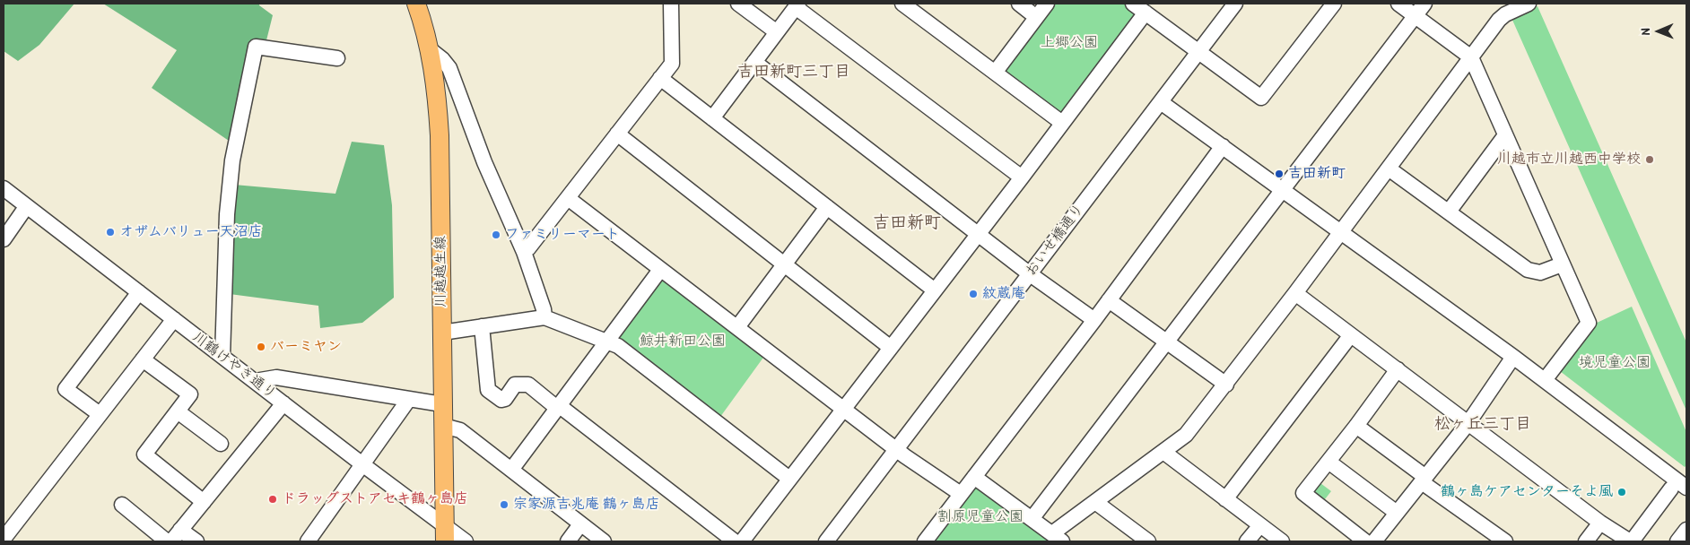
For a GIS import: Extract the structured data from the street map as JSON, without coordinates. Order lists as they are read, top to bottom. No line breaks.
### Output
{"streets":{"main road":["川越越生線"],"street":["おいせ橋通り","川鶴けやき通り"]},"crossings":[["川越越生線","川鶴けやき通り"]],"districts":["吉田新町三丁目","吉田新町","松ヶ丘三丁目"],"parks":["上郷公園","鯨井新田公園","境児童公園","割原児童公園"],"places":["川越市立川越西中学校","吉田新町","オザムバリュー天沼店","ファミリーマート","紋蔵庵","バーミヤン","鶴ヶ島ケアセンターそよ風","ドラッグストアセキ鶴ヶ島店","宗家源吉兆庵 鶴ヶ島店"],"north":"left"}
